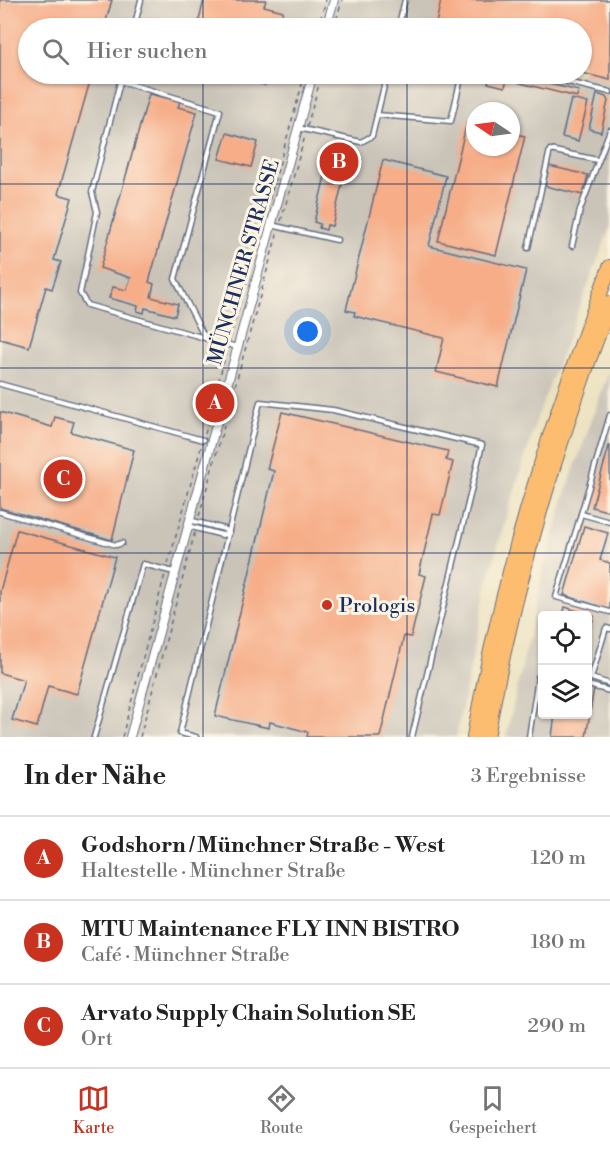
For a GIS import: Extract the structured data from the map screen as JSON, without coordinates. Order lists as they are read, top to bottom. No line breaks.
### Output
{"streets":{"street":["MÜNCHNER STRASSE"]},"places":["Prologis"],"north":"left","page":{"search":"Hier suchen","pins":["B","A","C"],"heading":["In der Nähe","3 Ergebnisse"],"list":[{"mark":"A","name":"Godshorn / Münchner Straße - West","note":"Haltestelle · Münchner Straße","value":"120 m"},{"mark":"B","name":"MTU Maintenance FLY INN BISTRO","note":"Café · Münchner Straße","value":"180 m"},{"mark":"C","name":"Arvato Supply Chain Solution SE","note":"Ort","value":"290 m"}],"nav":["Karte","Route","Gespeichert"]}}
